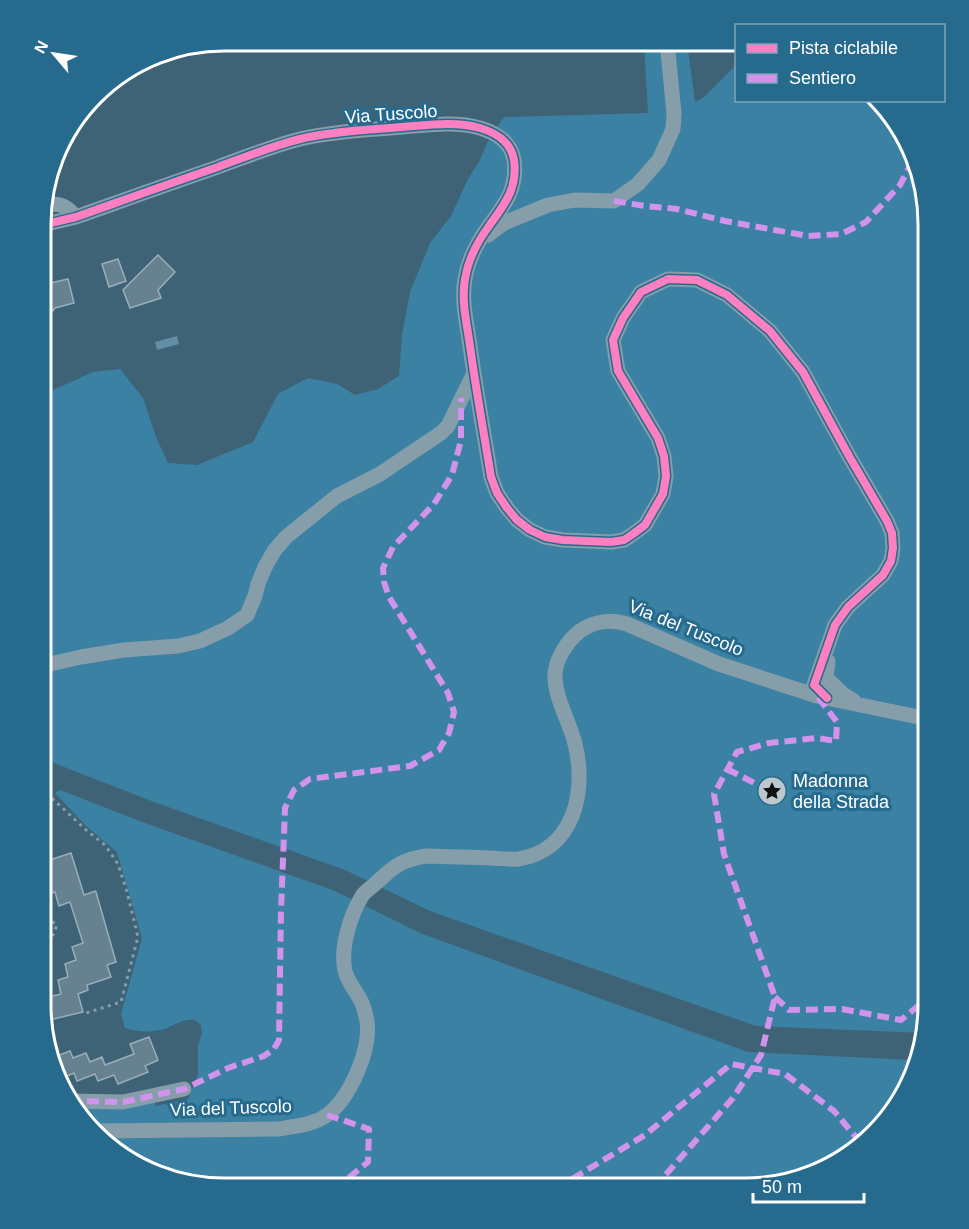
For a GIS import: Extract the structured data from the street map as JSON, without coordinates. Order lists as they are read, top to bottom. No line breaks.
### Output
{"streets":{"street":["Via Tuscolo","Via del Tuscolo"]},"places":{"place":["Madonna della Strada"]},"legend":["Pista ciclabile","Sentiero"],"scale_bar":"50 m","north":"top left"}
